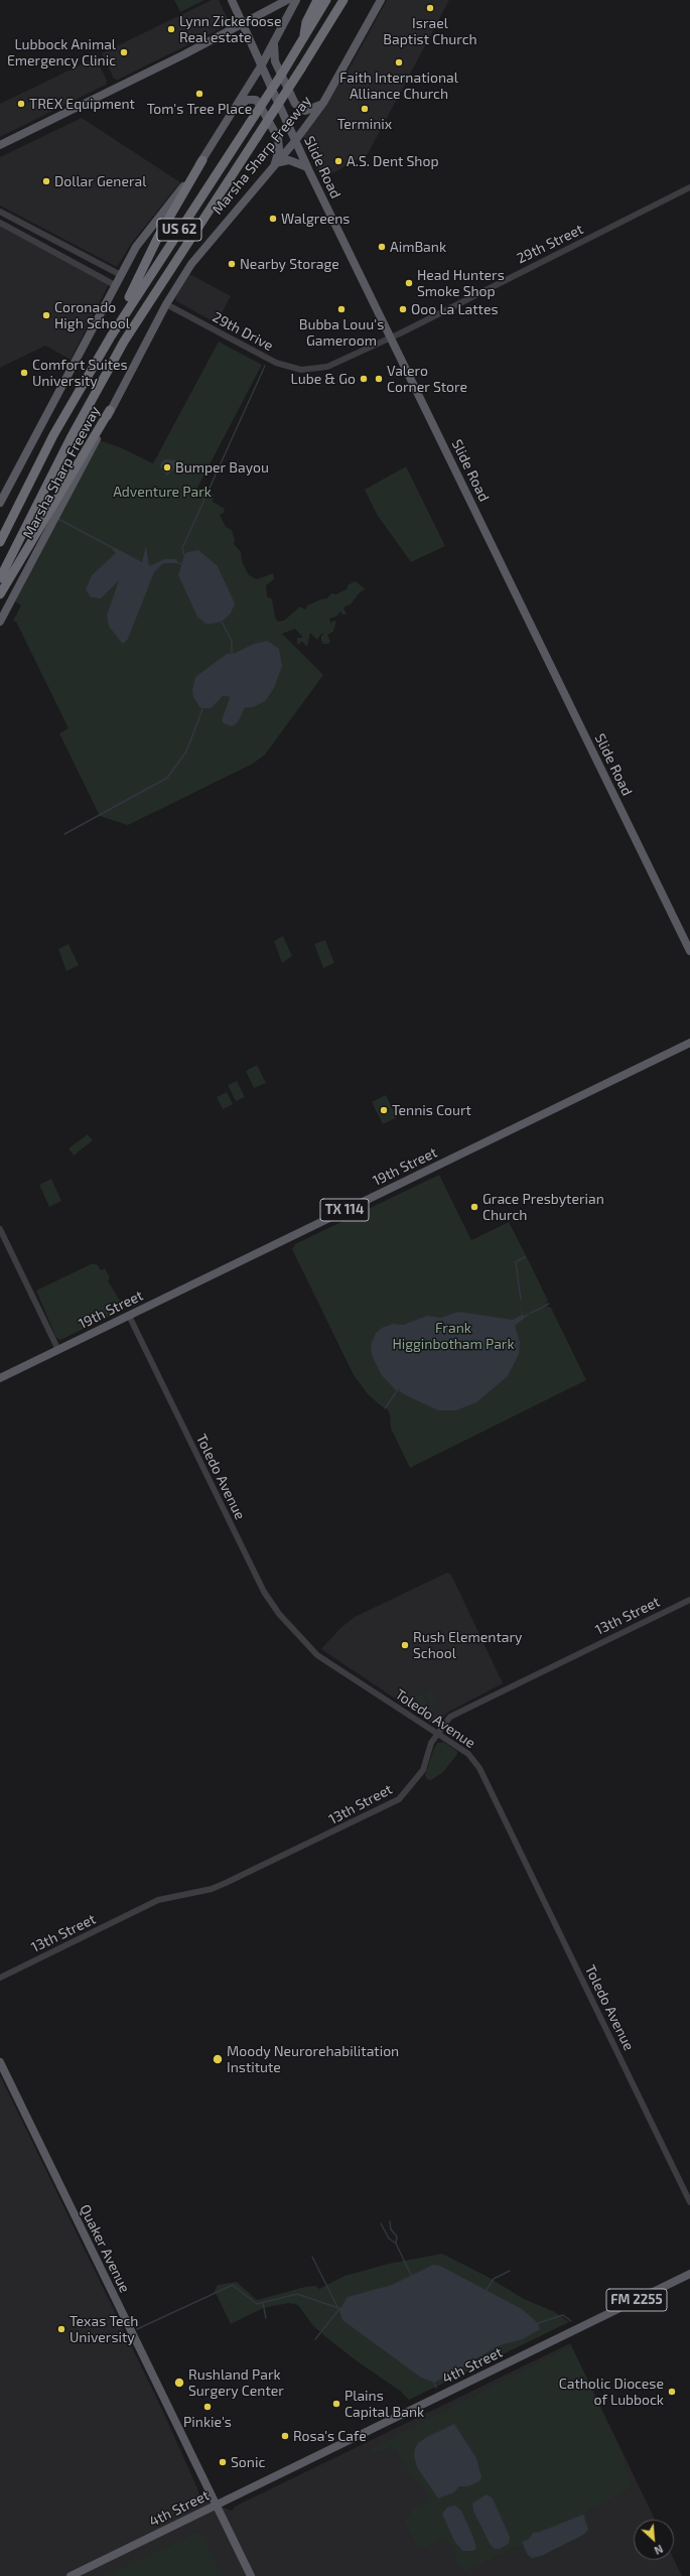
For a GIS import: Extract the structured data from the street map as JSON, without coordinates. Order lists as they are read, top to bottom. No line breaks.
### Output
{"streets":{"highway":["Marsha Sharp Freeway","US 62"],"main road":["Slide Road","19th Street","TX 114","Quaker Avenue","FM 2255","4th Street"],"street":["29th Street","29th Drive","Toledo Avenue","13th Street"]},"crossings":[["Marsha Sharp Freeway","Slide Road"],["Marsha Sharp Freeway","29th Drive"],["Slide Road","29th Street"],["29th Street","29th Drive"],["19th Street","Toledo Avenue"],["Toledo Avenue","13th Street"],["Quaker Avenue","4th Street"]],"parks":["Adventure Park","Frank Higginbotham Park"],"places":["Israel Baptist Church","Lynn Zickefoose Real estate","Lubbock Animal Emergency Clinic","Faith International Alliance Church","Tom's Tree Place","TREX Equipment","Terminix","A.S. Dent Shop","Dollar General","Walgreens","AimBank","Nearby Storage","Head Hunters Smoke Shop","Bubba Louu's Gameroom","Ooo La Lattes","Coronado High School","Comfort Suites University","Lube & Go","Valero Corner Store","Bumper Bayou","Tennis Court","Grace Presbyterian Church","Rush Elementary School","Moody Neurorehabilitation Institute","Texas Tech University","Rushland Park Surgery Center","Catholic Diocese of Lubbock","Plains Capital Bank","Pinkie's","Rosa's Cafe","Sonic"],"north":"bottom right"}
